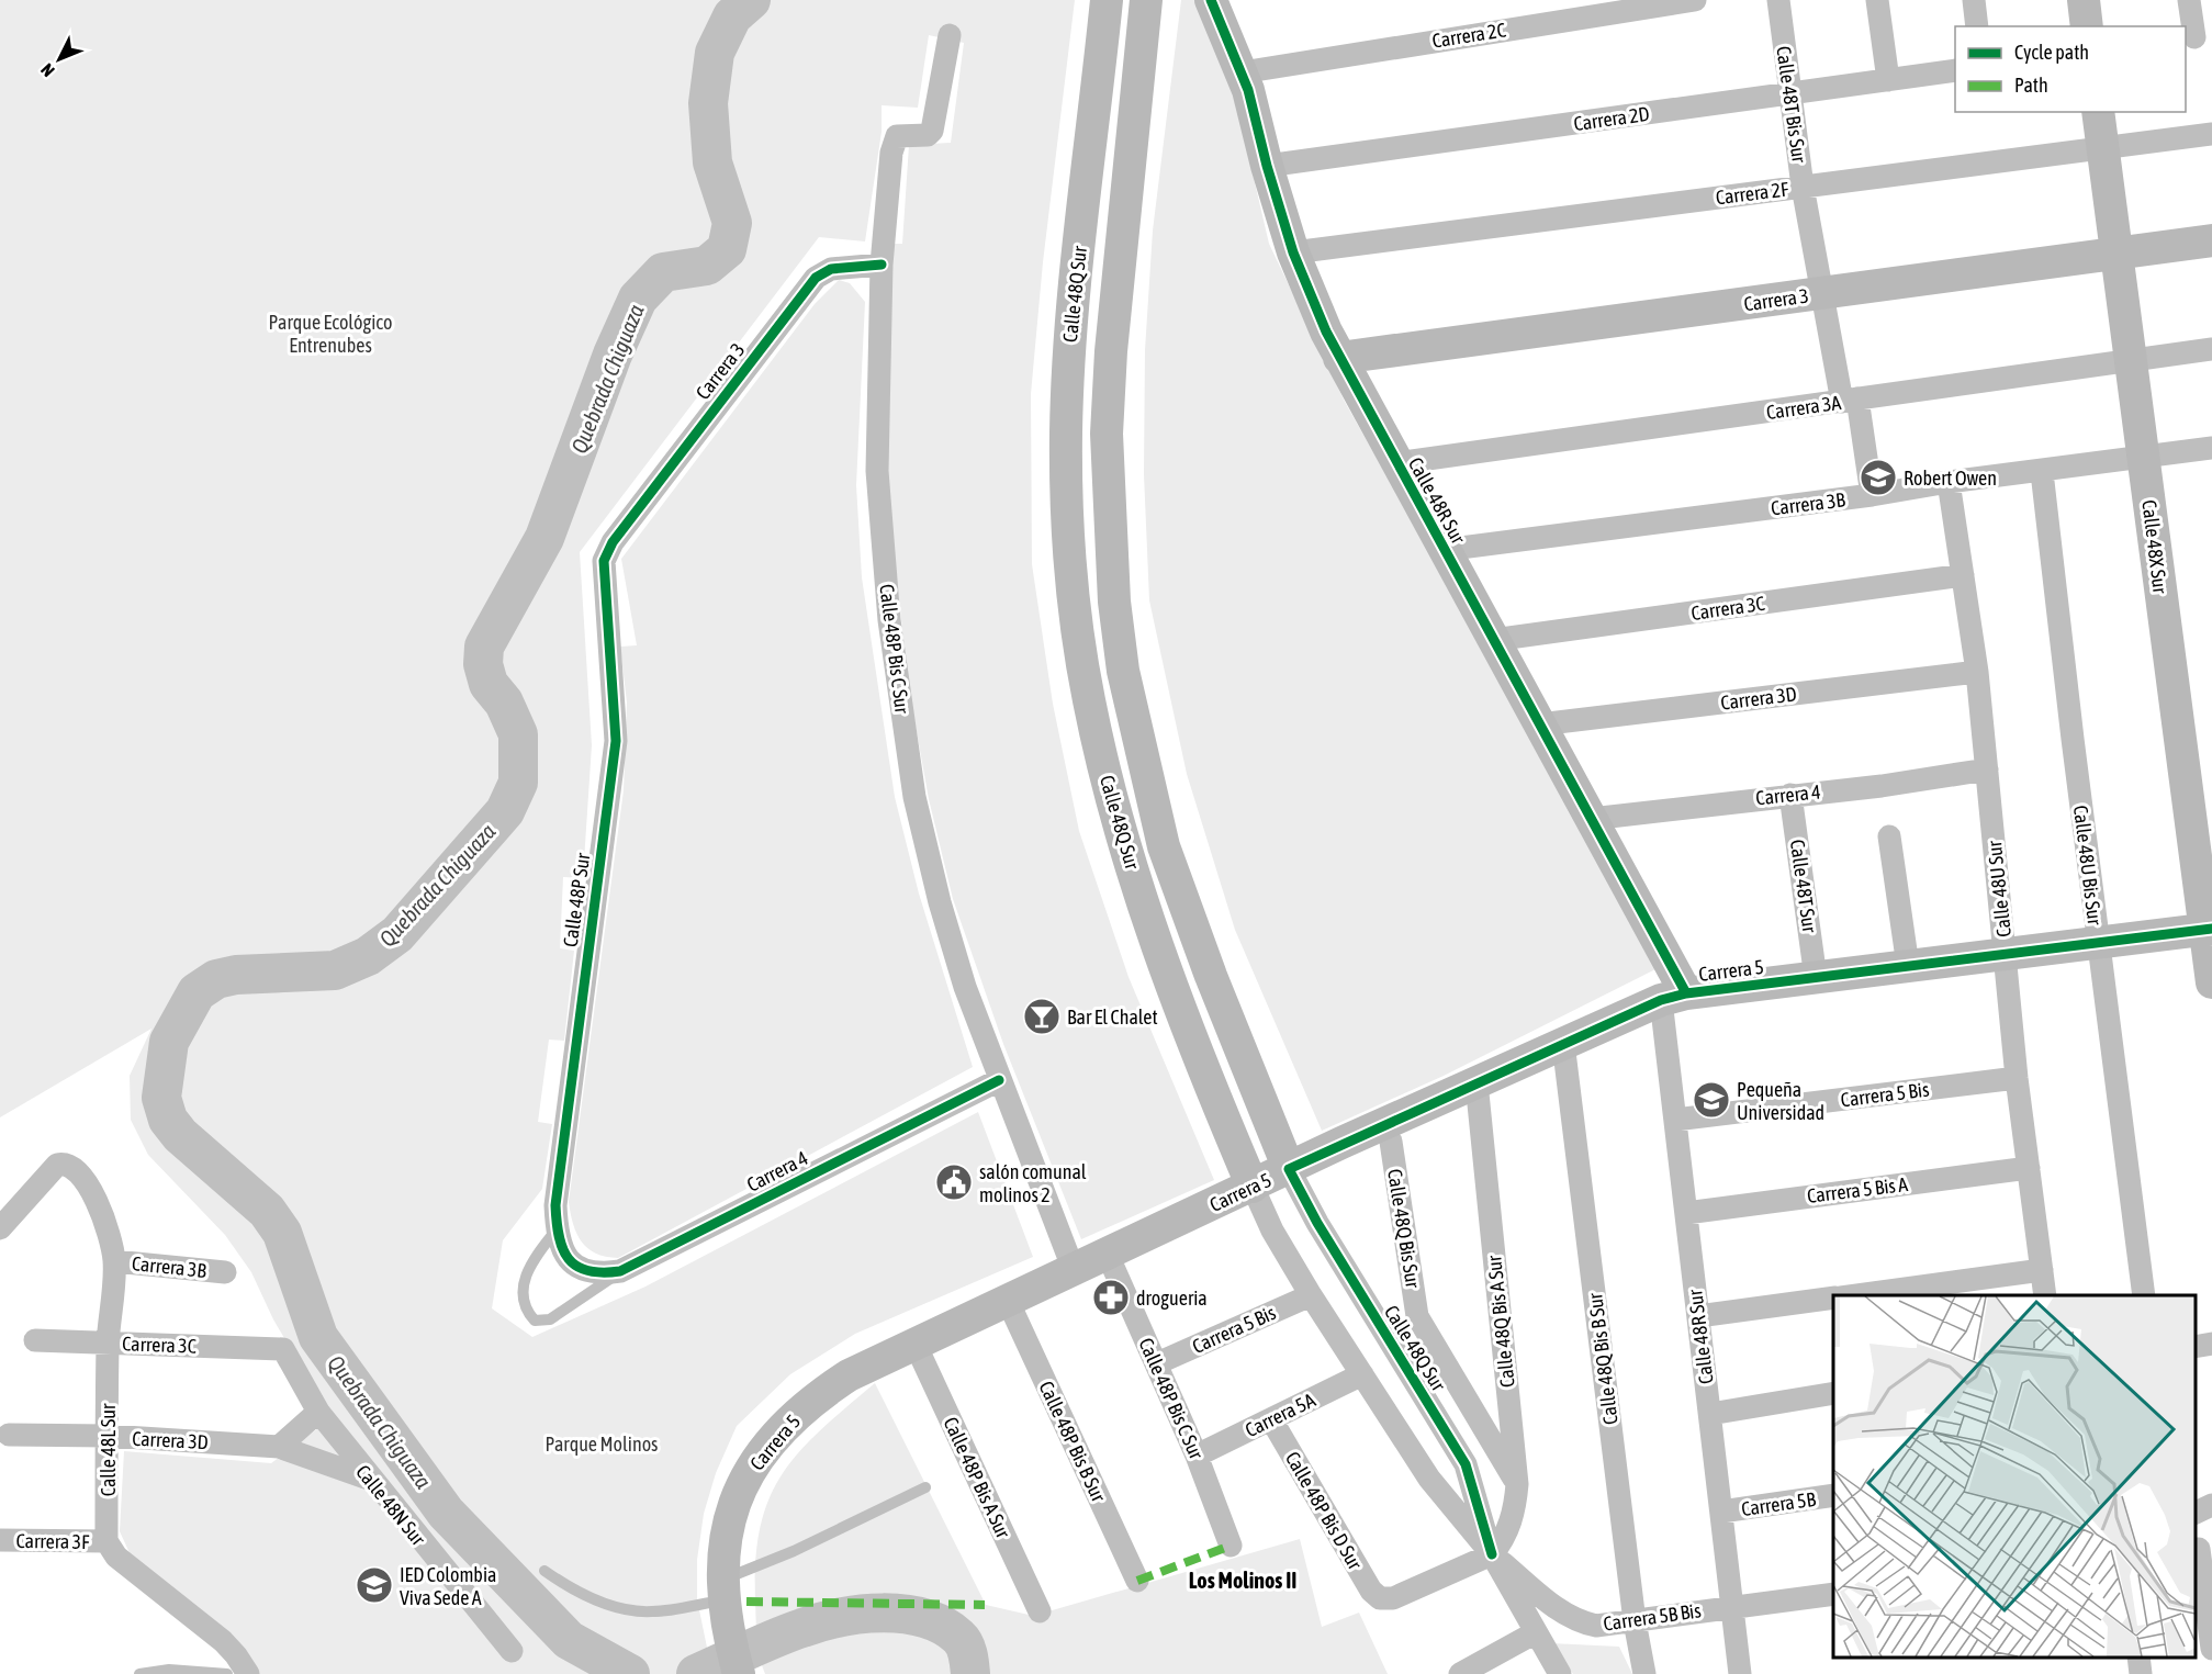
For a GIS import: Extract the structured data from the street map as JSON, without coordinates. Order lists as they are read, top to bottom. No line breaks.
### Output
{"streets":{"street":["Carrera 2C","Calle 48T Bis Sur","Carrera 2D","Carrera 2F","Calle 48Q Sur","Carrera 3","Carrera 3A","Calle 48R Sur","Carrera 3B","Calle 48X Sur","Carrera 3C","Calle 48P Bis C Sur","Carrera 3D","Carrera 4","Calle 48U Bis Sur","Calle 48T Sur","Calle 48U Sur","Calle 48P Sur","Carrera 5","Carrera 5 Bis","Carrera 5 Bis A","Calle 48Q Bis Sur","Calle 48Q Bis A Sur","Calle 48Q Bis B Sur","Carrera 5A","Calle 48P Bis B Sur","Calle 48L Sur","Calle 48P Bis A Sur","Carrera 5B","Calle 48N Sur","Calle 48P Bis D Sur","Carrera 3F","Carrera 5B Bis"]},"crossings":[["Carrera 2C","Calle 48R Sur"],["Calle 48T Bis Sur","Carrera 2D"],["Calle 48T Bis Sur","Carrera 2F"],["Calle 48T Bis Sur","Carrera 3"],["Calle 48T Bis Sur","Carrera 3A"],["Calle 48T Bis Sur","Carrera 3B"],["Carrera 2D","Calle 48R Sur"],["Carrera 2F","Calle 48R Sur"],["Carrera 2F","Calle 48X Sur"],["Calle 48Q Sur","Carrera 5"],["Calle 48Q Sur","Carrera 5 Bis"],["Calle 48Q Sur","Calle 48Q Bis A Sur"],["Calle 48Q Sur","Carrera 5A"],["Calle 48Q Sur","Calle 48P Bis D Sur"],["Calle 48Q Sur","Carrera 5B Bis"],["Carrera 3","Calle 48R Sur"],["Carrera 3","Calle 48X Sur"],["Carrera 3","Calle 48P Bis C Sur"],["Carrera 3","Calle 48P Sur"],["Carrera 3A","Calle 48R Sur"],["Carrera 3A","Calle 48X Sur"],["Calle 48R Sur","Carrera 3B"],["Calle 48R Sur","Carrera 3C"],["Calle 48R Sur","Carrera 3D"],["Calle 48R Sur","Carrera 4"],["Calle 48R Sur","Carrera 5"],["Calle 48R Sur","Carrera 5 Bis"],["Calle 48R Sur","Carrera 5 Bis A"],["Calle 48R Sur","Carrera 5B"],["Calle 48R Sur","Carrera 5B Bis"],["Carrera 3B","Calle 48X Sur"],["Carrera 3B","Calle 48U Bis Sur"],["Carrera 3B","Calle 48U Sur"],["Carrera 3B","Calle 48L Sur"],["Calle 48X Sur","Carrera 5"],["Carrera 3C","Calle 48U Sur"],["Carrera 3C","Calle 48L Sur"],["Carrera 3C","Calle 48N Sur"],["Calle 48P Bis C Sur","Carrera 4"],["Calle 48P Bis C Sur","Carrera 5"],["Calle 48P Bis C Sur","Carrera 5 Bis"],["Calle 48P Bis C Sur","Carrera 5A"],["Carrera 3D","Calle 48U Sur"],["Carrera 3D","Calle 48L Sur"],["Carrera 3D","Calle 48N Sur"],["Carrera 4","Calle 48T Sur"],["Carrera 4","Calle 48U Sur"],["Carrera 4","Calle 48P Sur"],["Calle 48U Bis Sur","Carrera 5"],["Calle 48T Sur","Carrera 5"],["Calle 48U Sur","Carrera 5"],["Calle 48U Sur","Carrera 5 Bis"],["Calle 48U Sur","Carrera 5 Bis A"],["Carrera 5","Calle 48Q Bis A Sur"],["Carrera 5","Calle 48Q Bis B Sur"],["Carrera 5","Calle 48P Bis B Sur"],["Carrera 5","Calle 48P Bis A Sur"],["Calle 48Q Bis Sur","Calle 48Q Bis A Sur"],["Calle 48Q Bis A Sur","Calle 48P Bis D Sur"],["Calle 48Q Bis A Sur","Carrera 5B Bis"],["Calle 48Q Bis B Sur","Carrera 5B Bis"],["Carrera 5A","Calle 48P Bis D Sur"],["Calle 48L Sur","Carrera 3F"],["Calle 48P Bis D Sur","Carrera 5B Bis"]],"districts":["Los Molinos II"],"water":["Quebrada Chiguaza"],"parks":["Parque Ecológico Entrenubes","Parque Molinos"],"places":{"school or university":["Robert Owen","Pequeña Universidad","IED Colombia Viva Sede A"],"bar":["Bar El Chalet"],"public building":["salón comunal molinos 2"],"pharmacy":["drogueria"]},"legend":["Cycle path","Path"],"north":"bottom left"}
